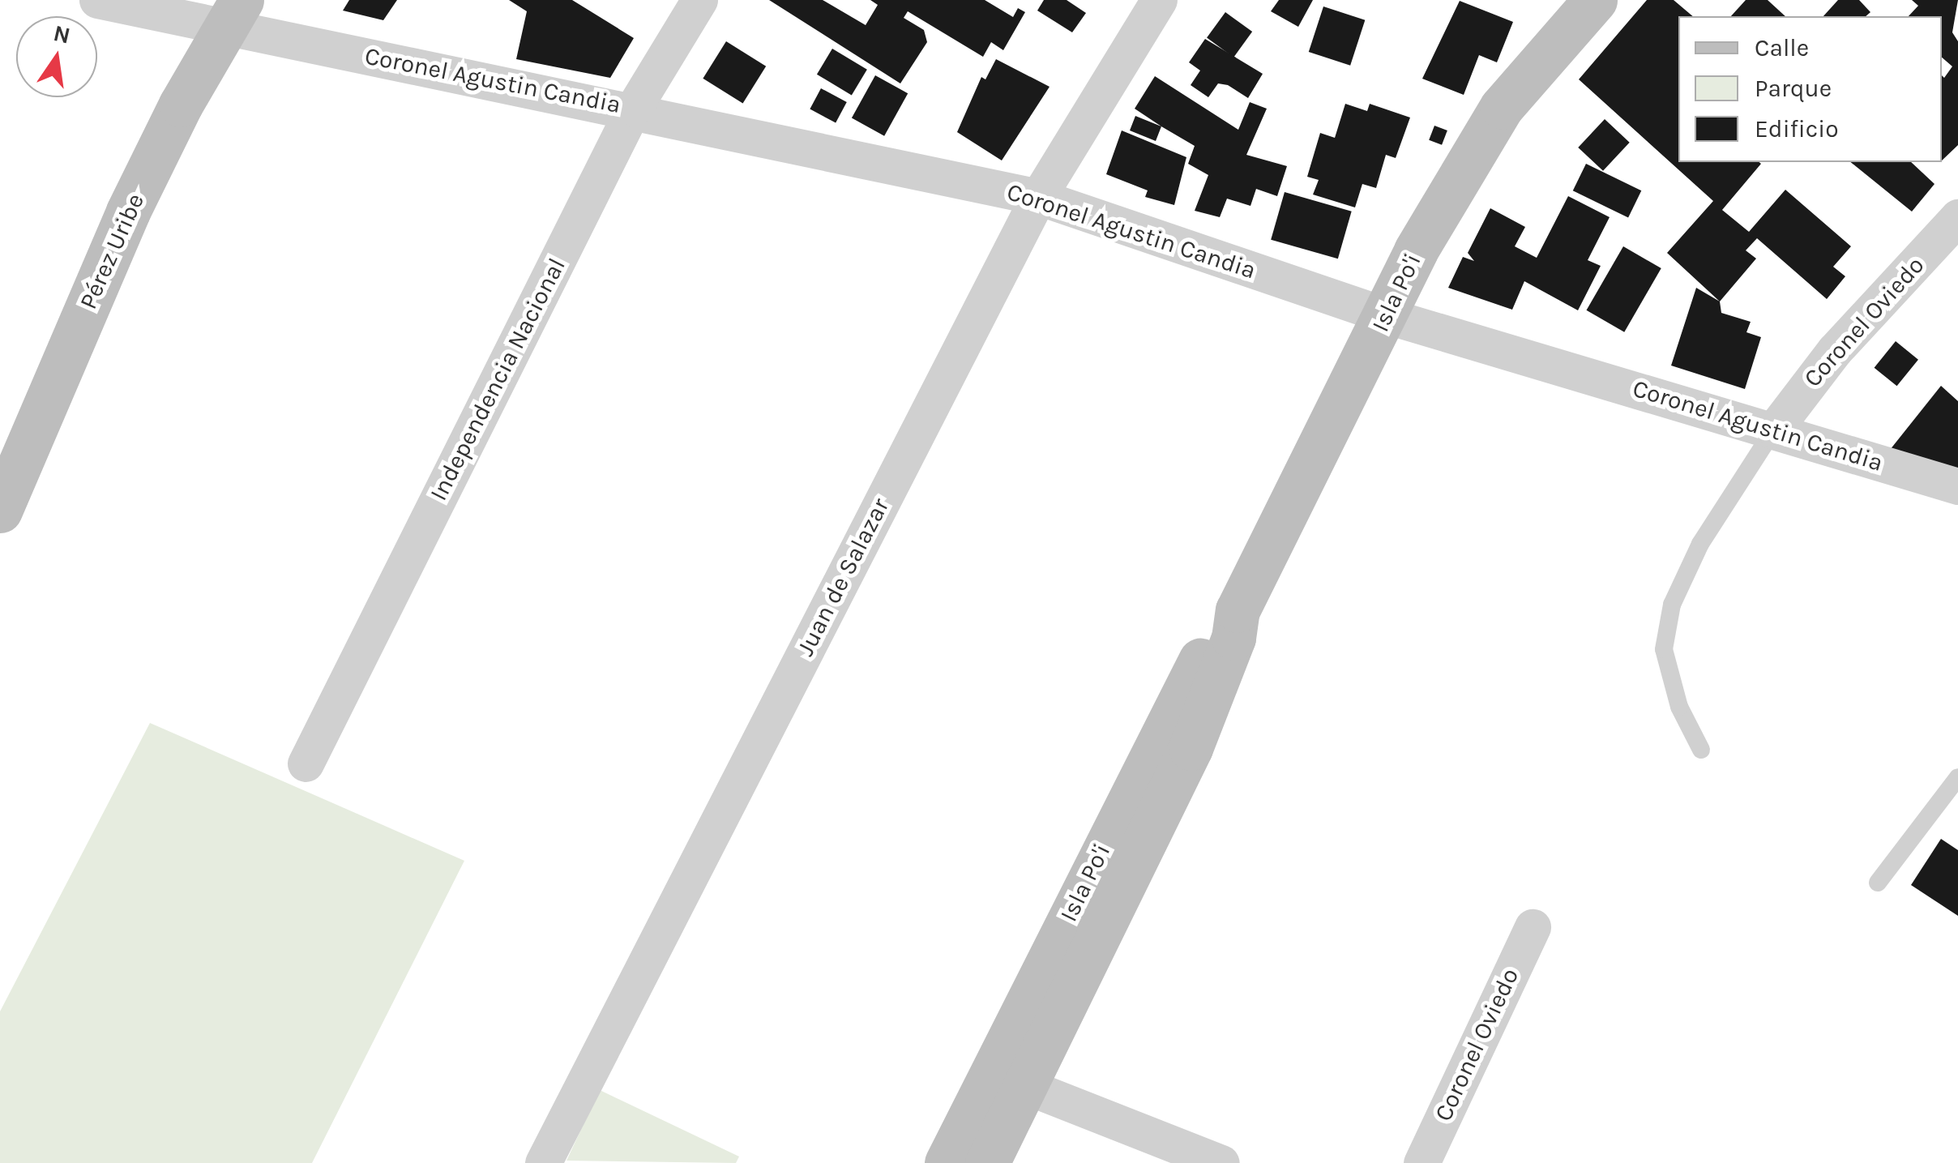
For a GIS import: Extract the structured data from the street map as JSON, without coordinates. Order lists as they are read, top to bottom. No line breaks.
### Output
{"streets":{"street":["Coronel Agustin Candia","Pérez Uribe","Isla Po'i","Coronel Oviedo","Independencia Nacional","Juan de Salazar"]},"crossings":[["Coronel Agustin Candia","Pérez Uribe"],["Coronel Agustin Candia","Isla Po'i"],["Coronel Agustin Candia","Coronel Oviedo"],["Coronel Agustin Candia","Independencia Nacional"],["Coronel Agustin Candia","Juan de Salazar"]],"legend":["Calle","Parque","Edificio"],"north":"top"}
